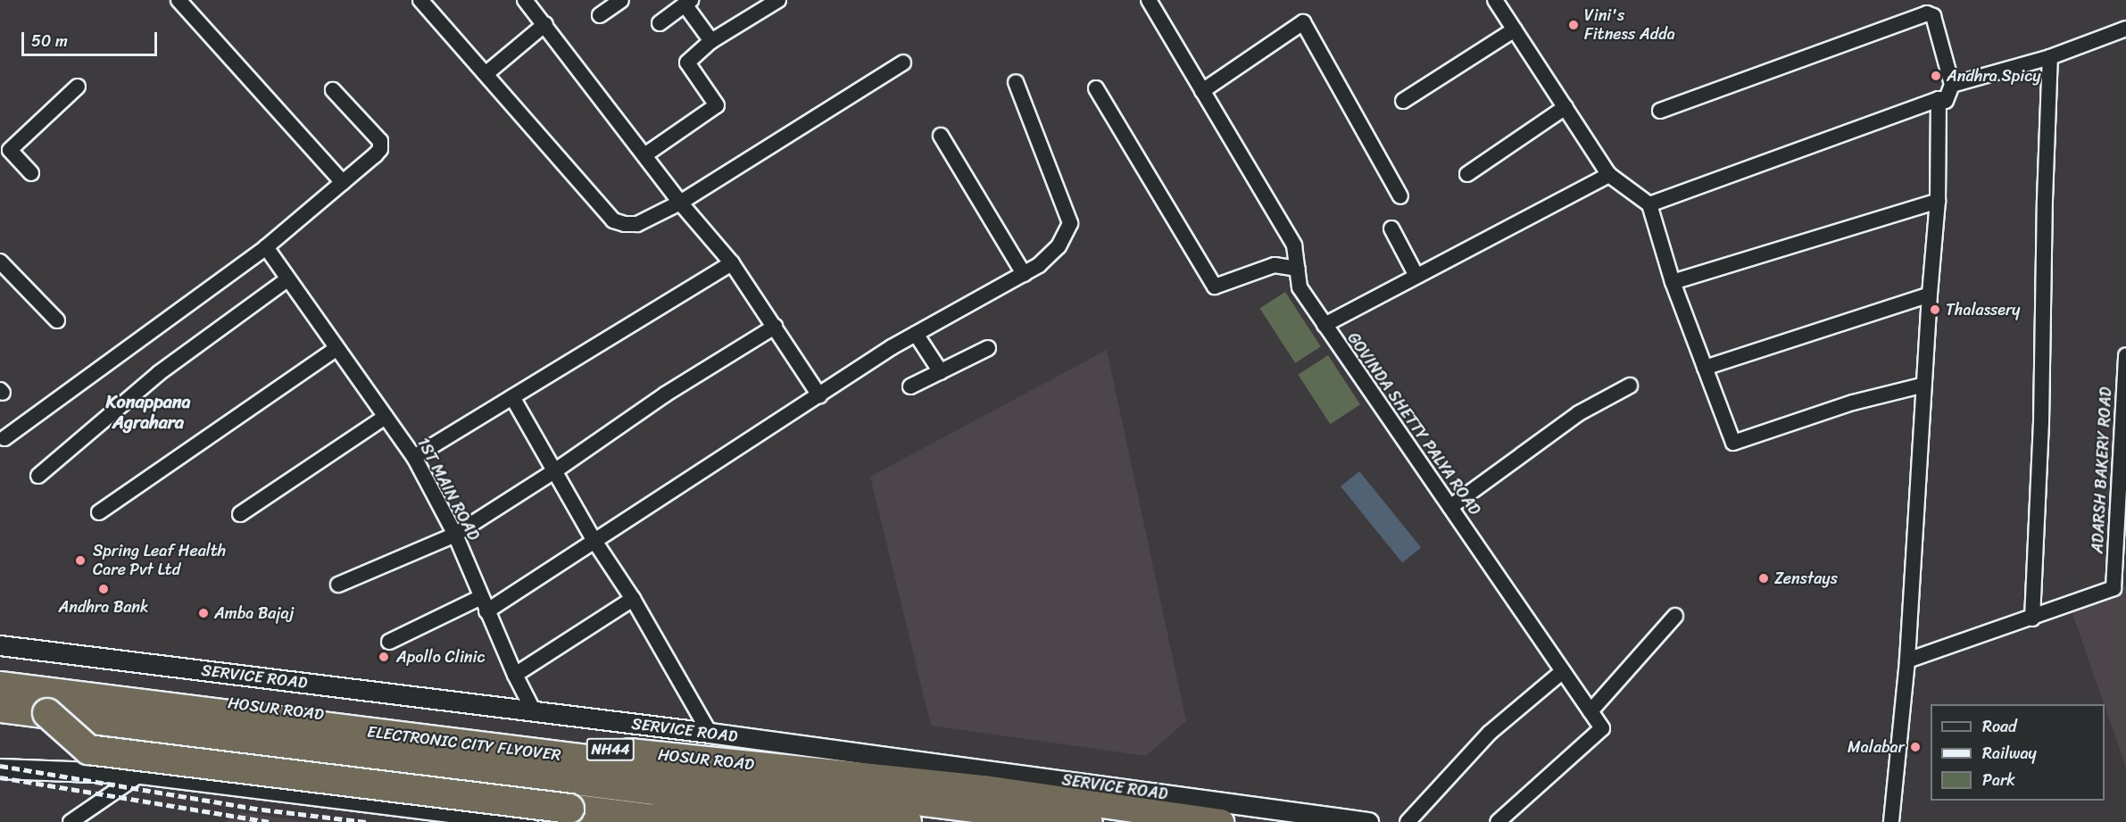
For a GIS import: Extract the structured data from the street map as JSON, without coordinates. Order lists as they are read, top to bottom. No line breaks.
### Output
{"streets":{"highway":["HOSUR ROAD","ELECTRONIC CITY FLYOVER","NH44"],"street":["GOVINDA SHETTY PALYA ROAD","ADARSH BAKERY ROAD","1ST MAIN ROAD","SERVICE ROAD"]},"crossings":[["1ST MAIN ROAD","SERVICE ROAD"]],"districts":["Konappana Agrahara"],"places":["Vini's Fitness Adda","Andhra Spicy","Thalassery","Spring Leaf Health Care Pvt Ltd","Zenstays","Andhra Bank","Amba Bajaj","Apollo Clinic","Malabar"],"legend":["Road","Railway","Park"],"scale_bar":"50 m"}
